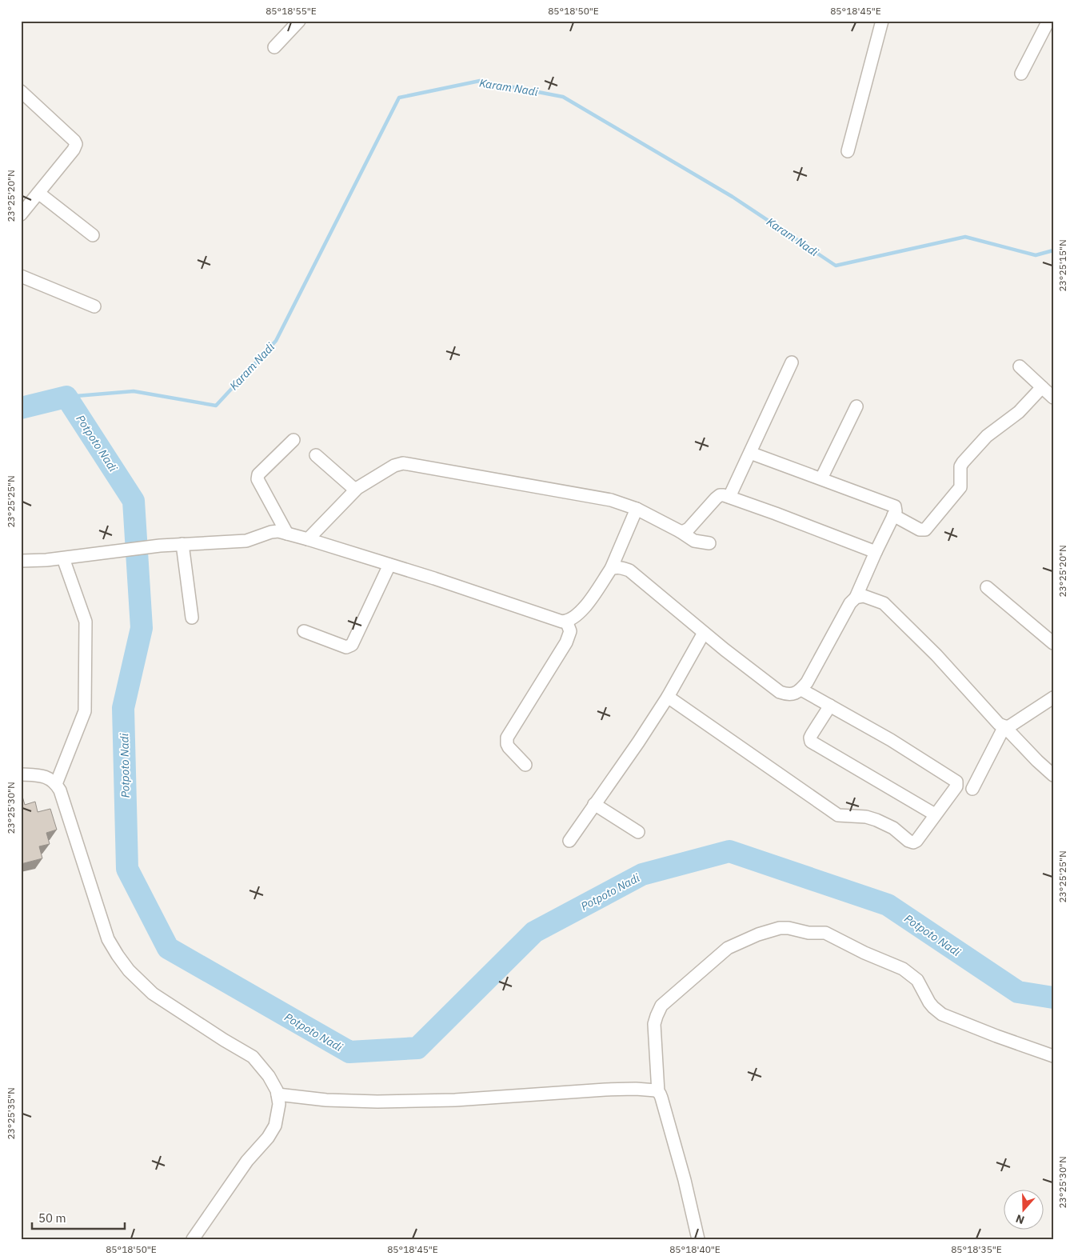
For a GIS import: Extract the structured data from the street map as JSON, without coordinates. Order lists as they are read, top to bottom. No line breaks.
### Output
{"water":["Karam Nadi","Potpoto Nadi"],"scale_bar":"50 m","north":"bottom","coordinates":["85°18'55\"E","85°18'50\"E","85°18'45\"E","23°25'20\"N","23°25'15\"N","23°25'25\"N","23°25'30\"N","23°25'35\"N","85°18'40\"E","85°18'35\"E"]}
